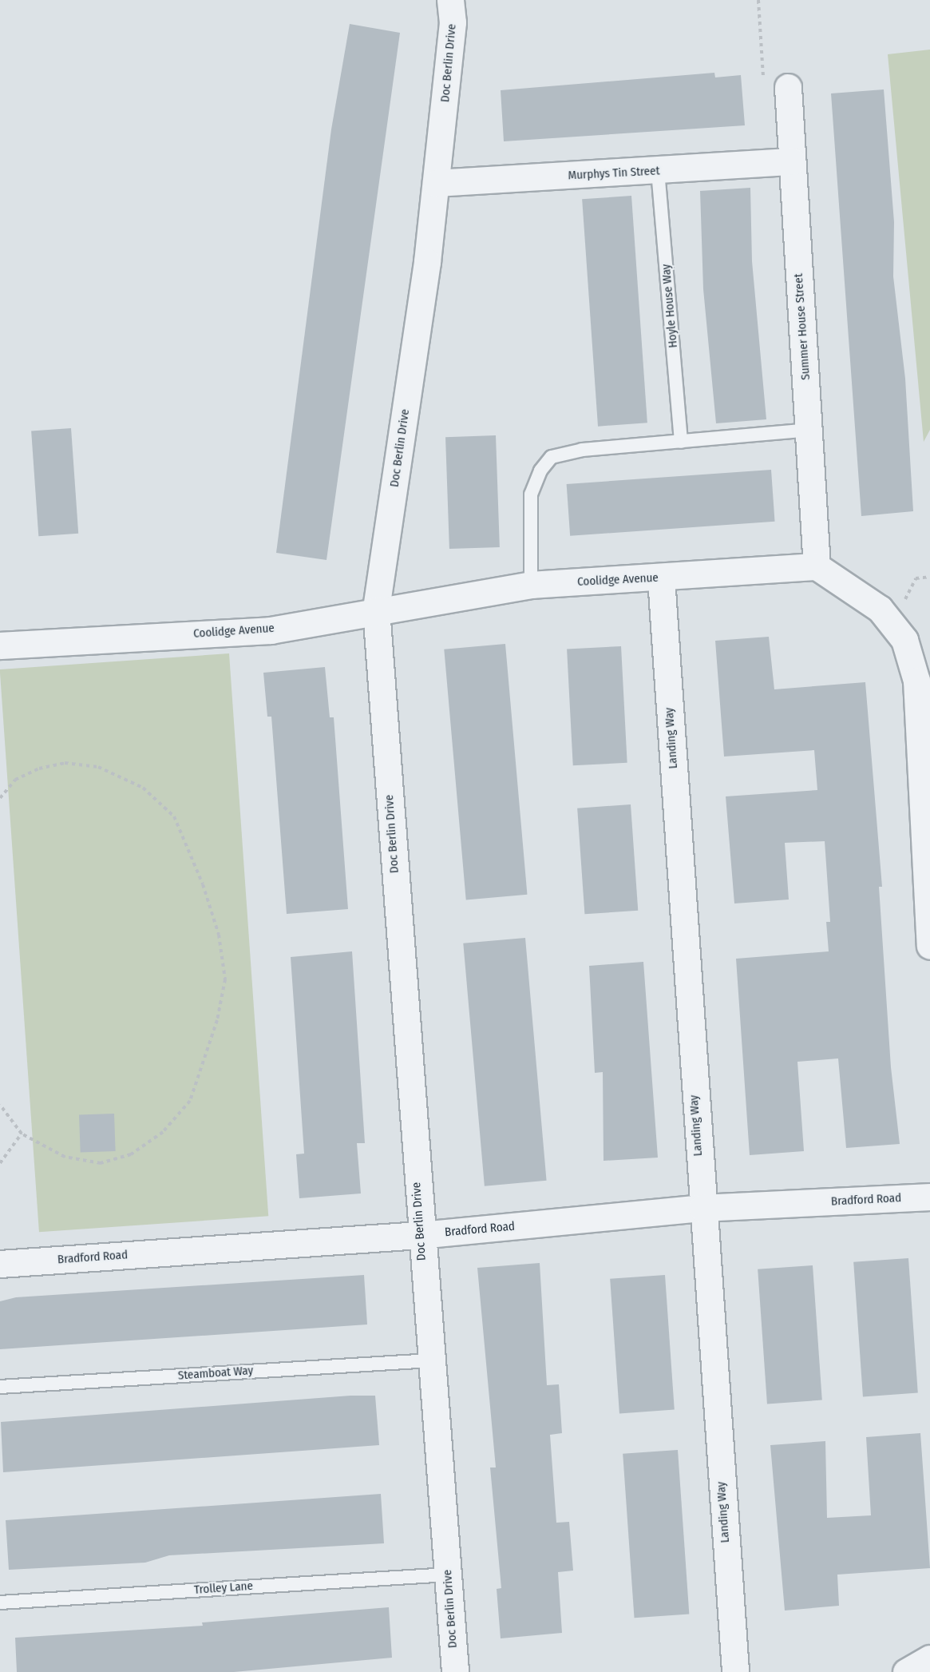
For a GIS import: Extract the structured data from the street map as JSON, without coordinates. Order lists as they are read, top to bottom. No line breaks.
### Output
{"streets":{"street":["Doc Berlin Drive","Murphys Tin Street","Summer House Street","Coolidge Avenue","Landing Way","Bradford Road"],"lane":["Hoyle House Way","Steamboat Way","Trolley Lane"]},"crossings":[["Doc Berlin Drive","Murphys Tin Street"],["Doc Berlin Drive","Coolidge Avenue"],["Doc Berlin Drive","Bradford Road"],["Doc Berlin Drive","Steamboat Way"],["Doc Berlin Drive","Trolley Lane"],["Murphys Tin Street","Hoyle House Way"],["Murphys Tin Street","Summer House Street"],["Summer House Street","Coolidge Avenue"],["Coolidge Avenue","Landing Way"],["Landing Way","Bradford Road"]]}
